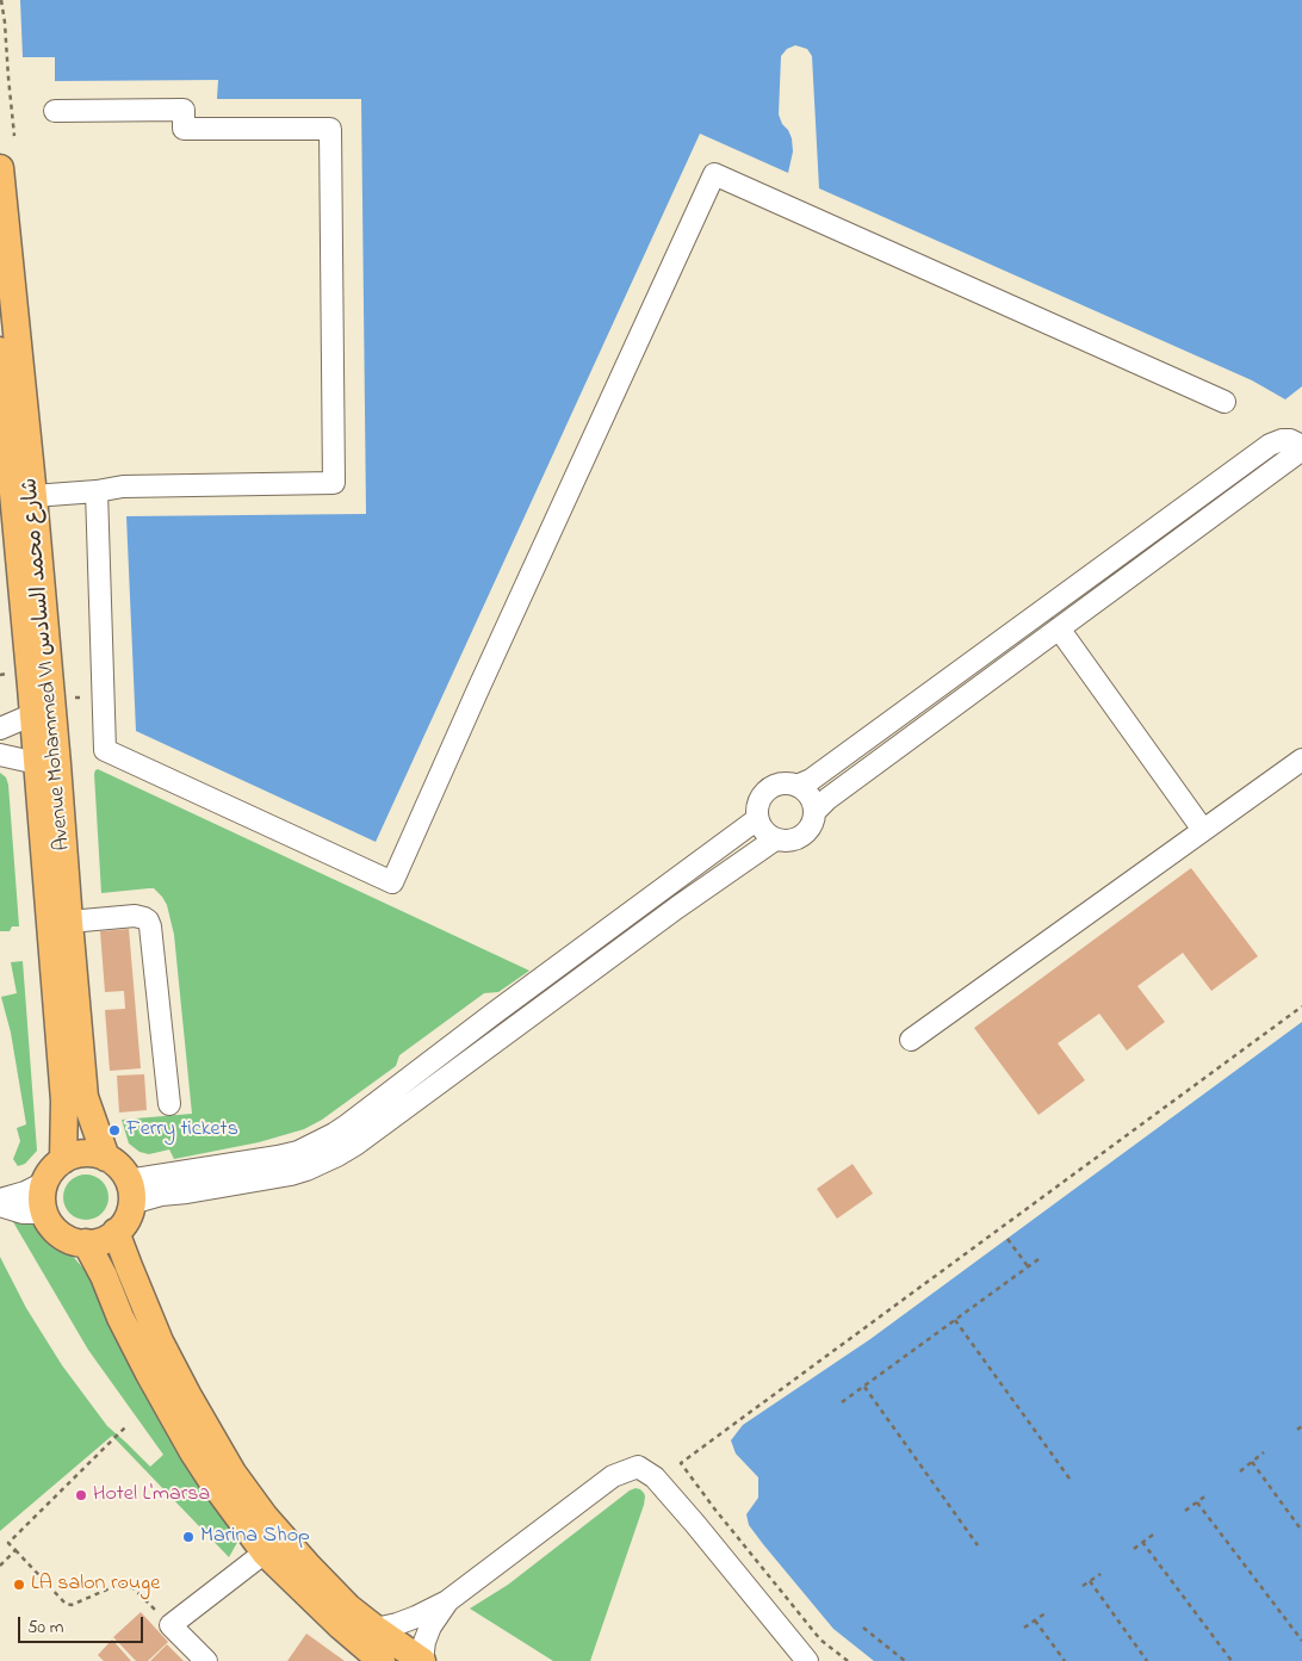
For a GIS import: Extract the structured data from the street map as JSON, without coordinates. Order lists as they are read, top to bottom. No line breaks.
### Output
{"streets":{"main road":["Avenue Mohammed VI شارع محمد السادس"]},"places":["Ferry tickets","Hotel L'marsa","Marina Shop","LA salon rouge"],"scale_bar":"50 m"}
